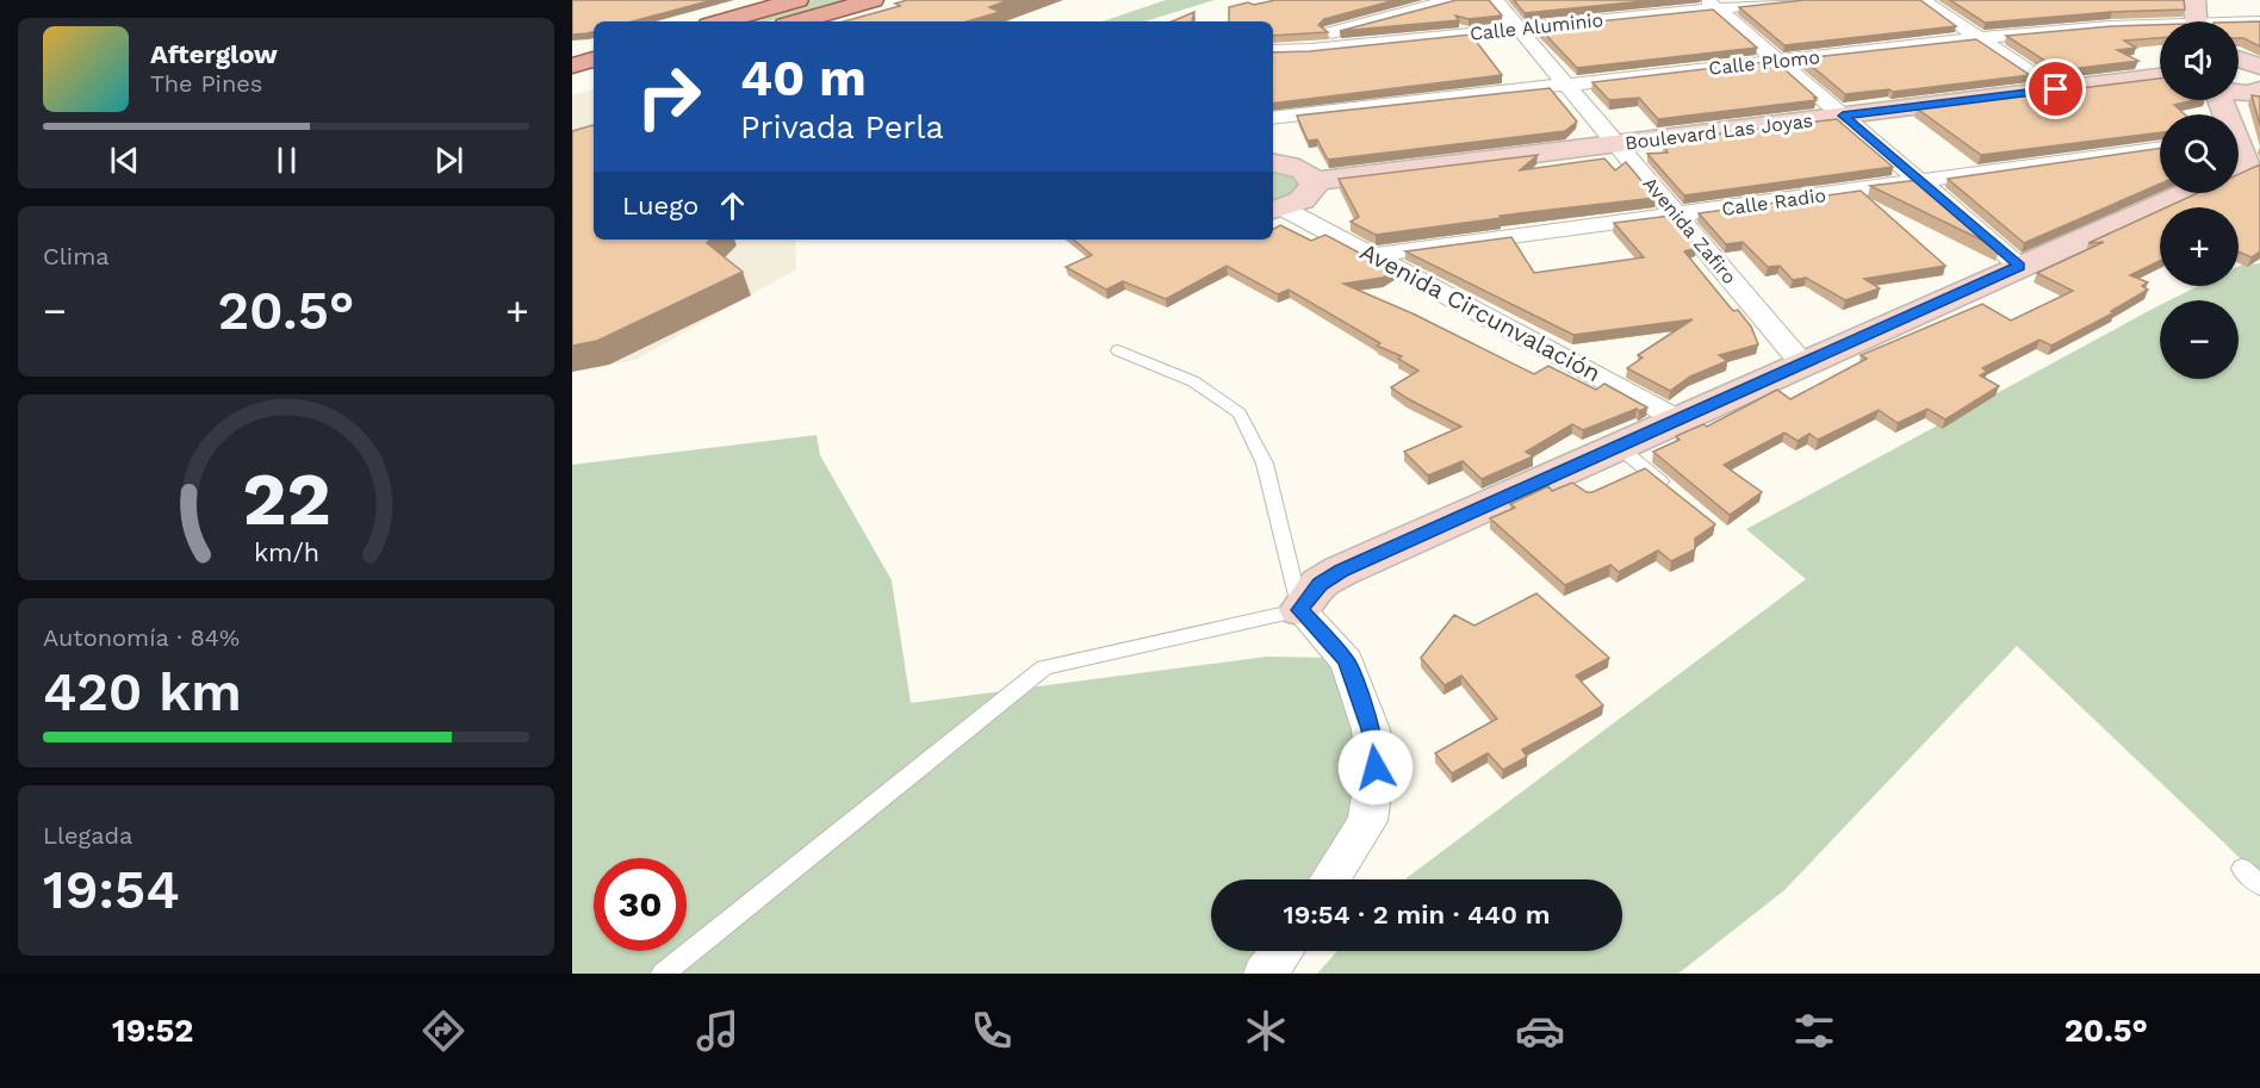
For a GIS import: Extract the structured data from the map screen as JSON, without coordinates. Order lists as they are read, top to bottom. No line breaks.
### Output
{"streets":{"street":["Calle Aluminio","Calle Plomo","Boulevard Las Joyas","Calle Radio","Avenida Zafiro","Avenida Circunvalación"]},"crossings":[["Calle Aluminio","Avenida Zafiro"],["Calle Plomo","Avenida Zafiro"],["Boulevard Las Joyas","Avenida Zafiro"],["Calle Radio","Avenida Zafiro"],["Calle Radio","Avenida Circunvalación"]],"page":{"map_buttons":["+","−"],"turn":["40 m","Privada Perla"],"song":["Afterglow","The Pines"],"then":"Luego","tile":["Clima",["Autonomía · 84%","420 km"],["Llegada","19:54"]],"heat":["−","20.5°","+"],"limit":"30","trip":"19:54 · 2 min · 440 m","tabs":["19:52","20.5°"],"gauge":["22","km/h"]}}
